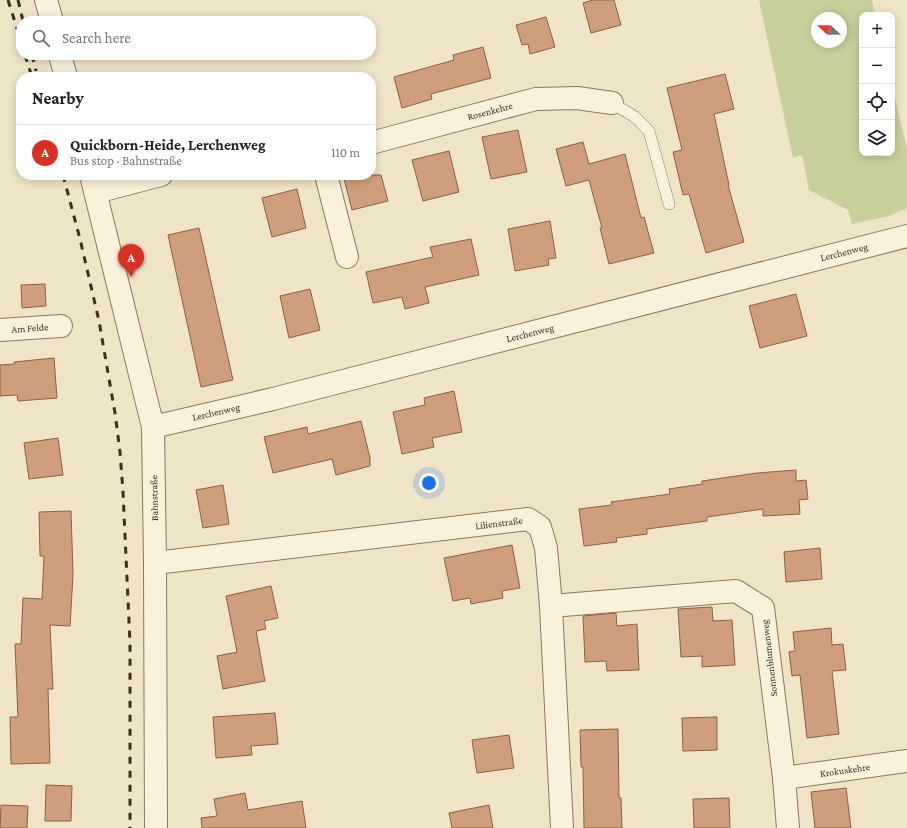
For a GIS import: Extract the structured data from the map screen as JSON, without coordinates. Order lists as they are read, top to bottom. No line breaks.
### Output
{"streets":{"street":["Rosenkehre","Lerchenweg","Am Felde","Bahnstraße","Lilienstraße","Sonnenblumenweg","Krokuskehre"]},"crossings":[["Lerchenweg","Bahnstraße"],["Bahnstraße","Lilienstraße"],["Lilienstraße","Sonnenblumenweg"],["Sonnenblumenweg","Krokuskehre"]],"north":"left","page":{"map_buttons":["+","−"],"search":"Search here","heading":"Nearby","list":[{"mark":"A","name":"Quickborn-Heide, Lerchenweg","note":"Bus stop · Bahnstraße","value":"110 m"}],"pins":"A"}}
